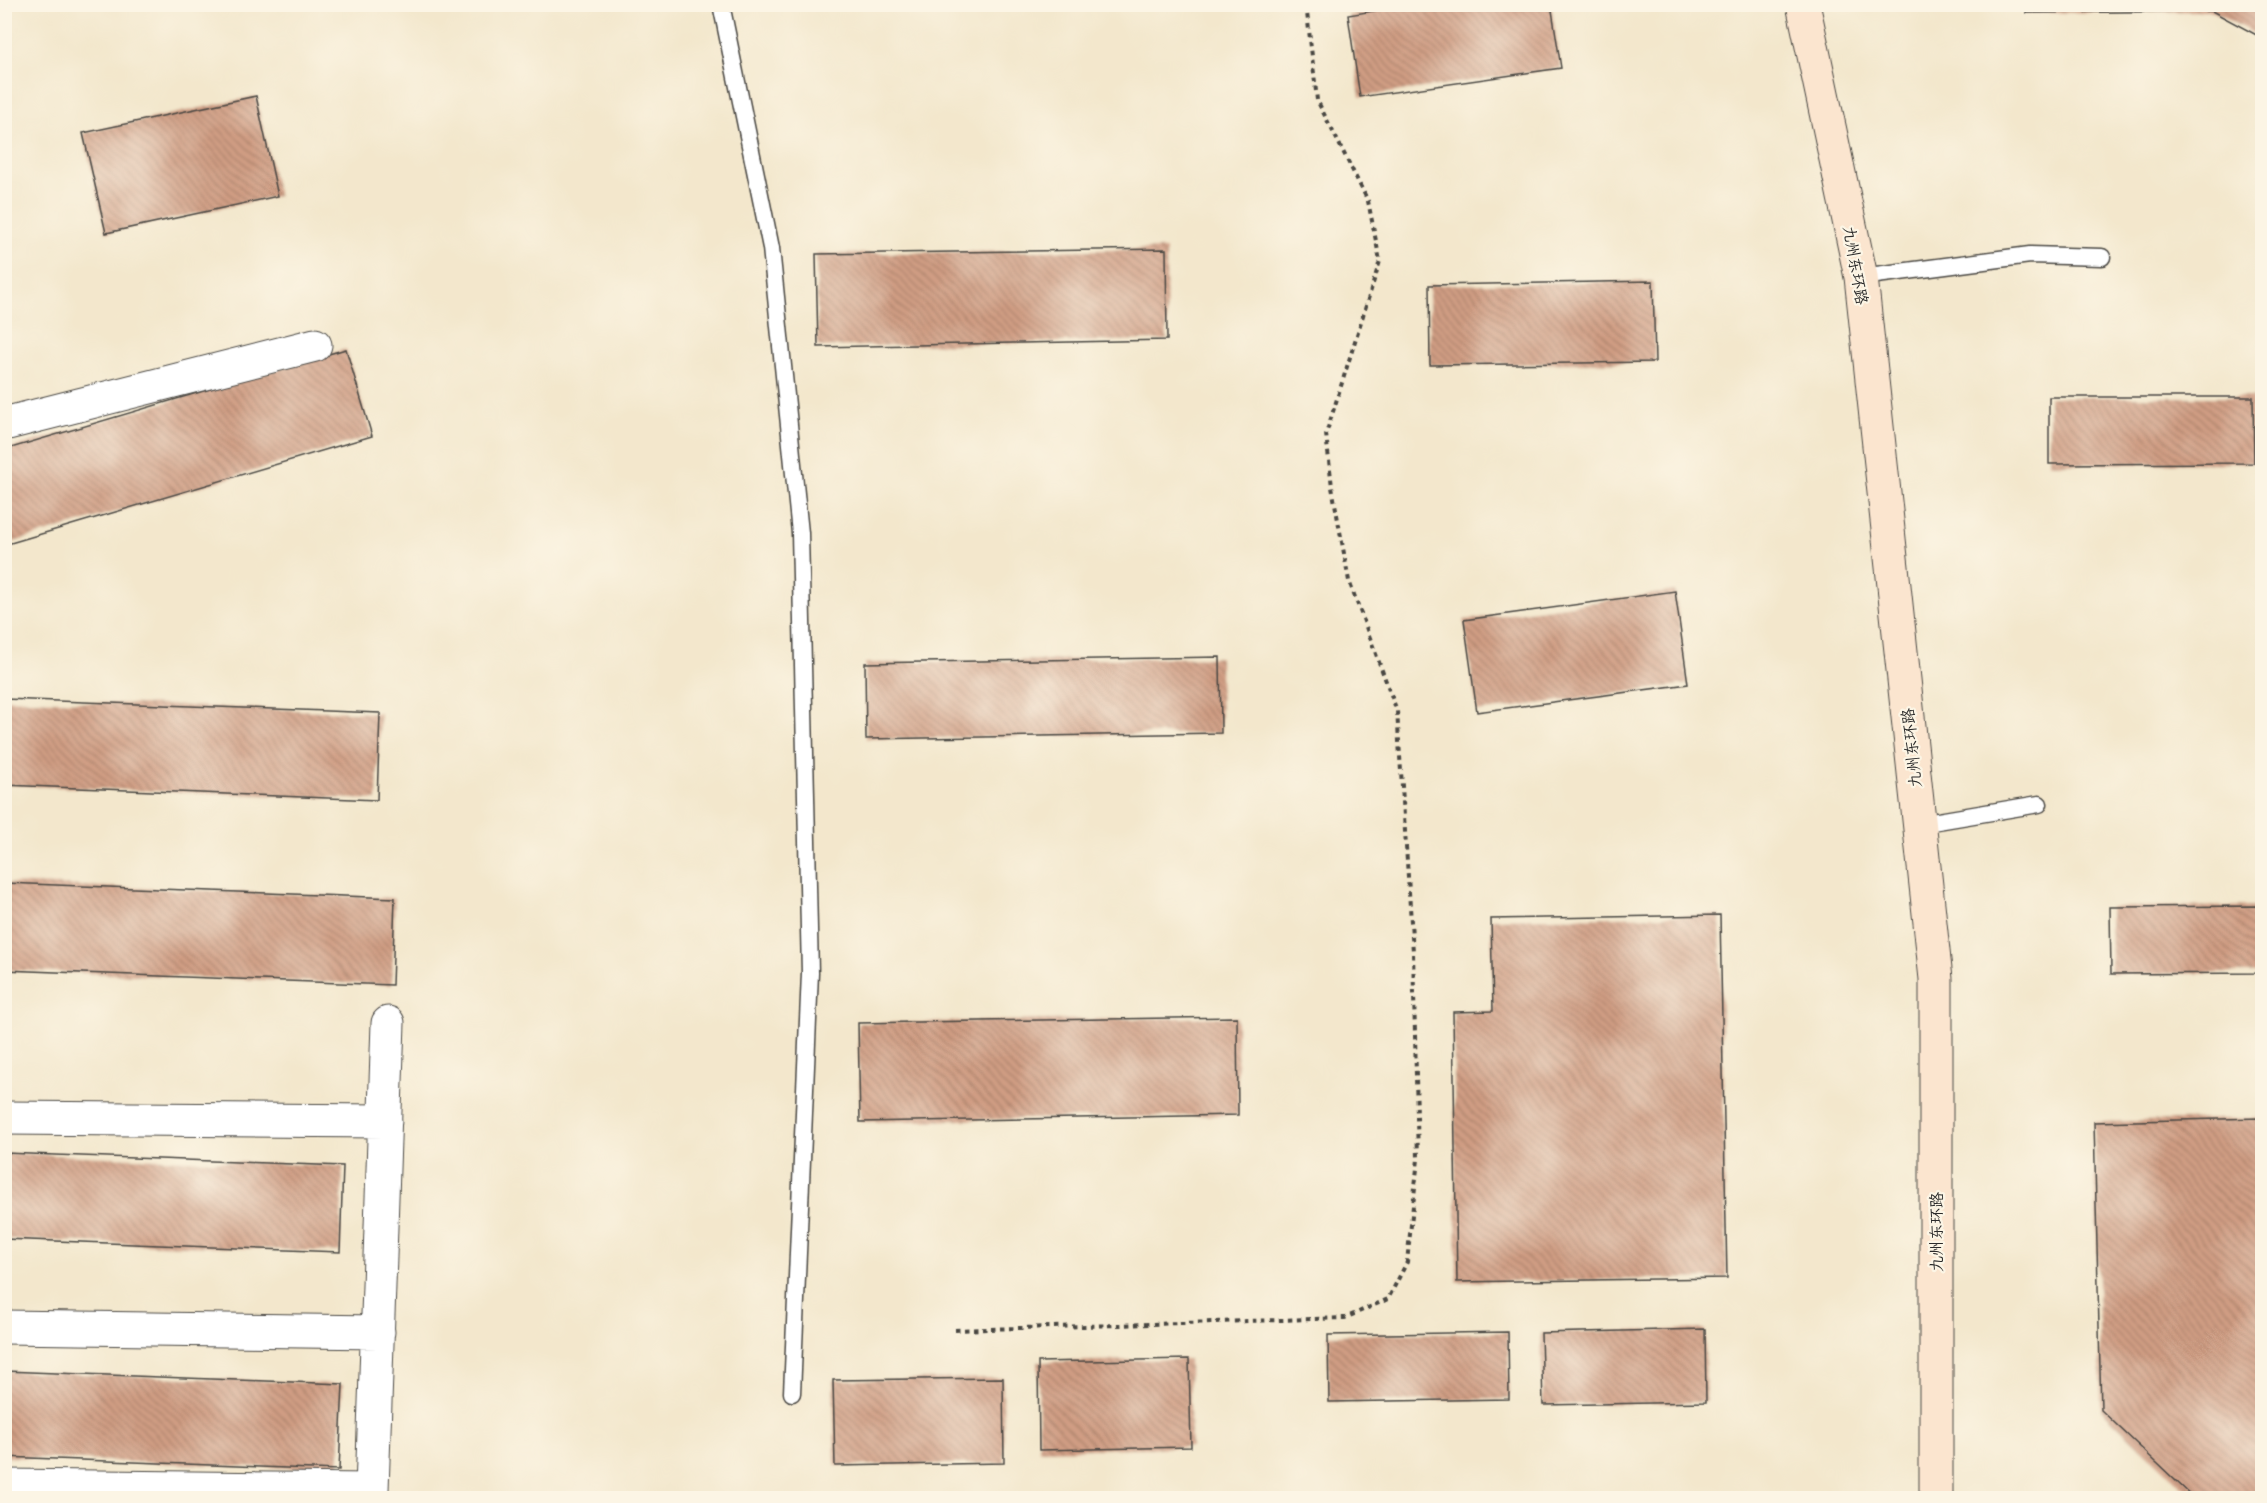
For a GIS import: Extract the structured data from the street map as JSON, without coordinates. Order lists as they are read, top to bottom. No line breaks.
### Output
{"streets":{"main road":["九州东环路"]}}
